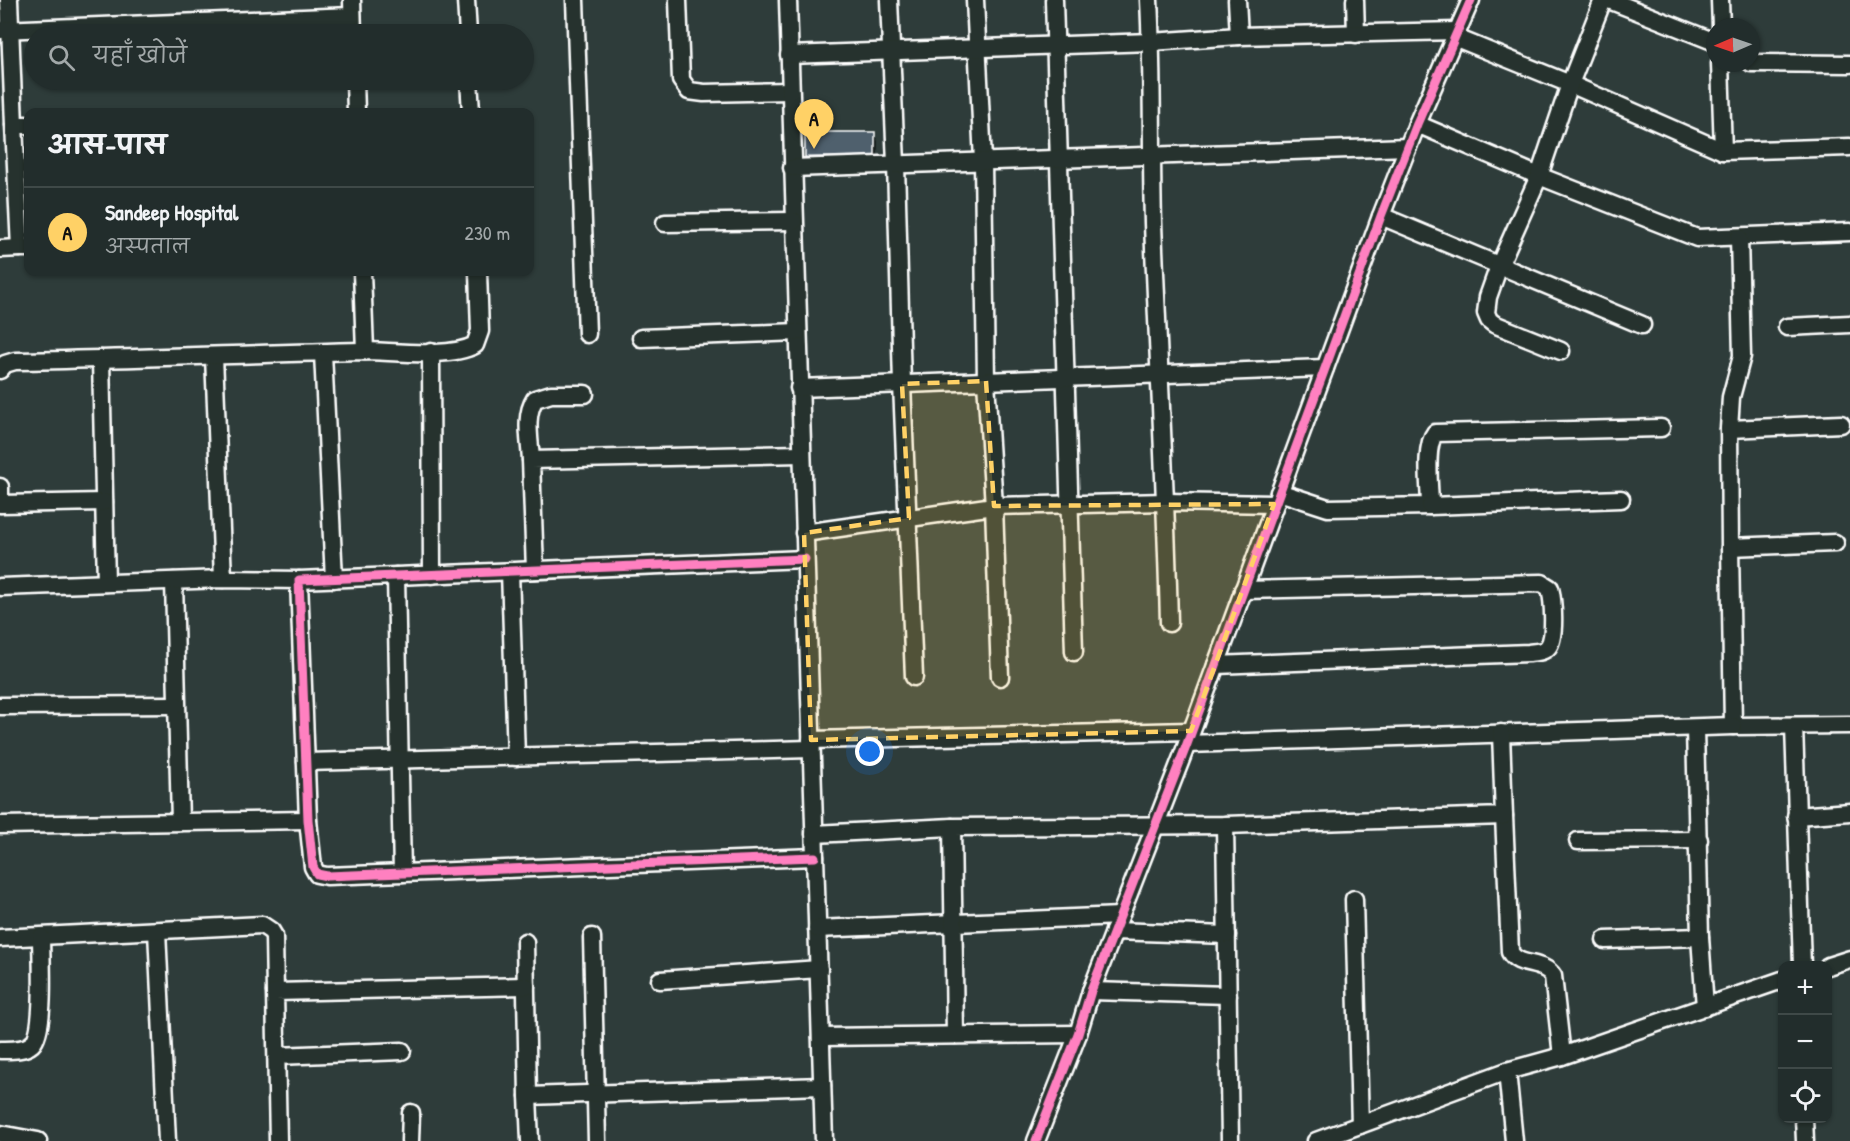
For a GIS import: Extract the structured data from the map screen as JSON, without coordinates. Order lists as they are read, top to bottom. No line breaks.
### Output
{"north":"left","page":{"search":"यहाँ खोजें","pins":"A","heading":"आस-पास","list":[{"mark":"A","name":"Sandeep Hospital","note":"अस्पताल","value":"230 m"}],"map_buttons":["+","−"]}}
